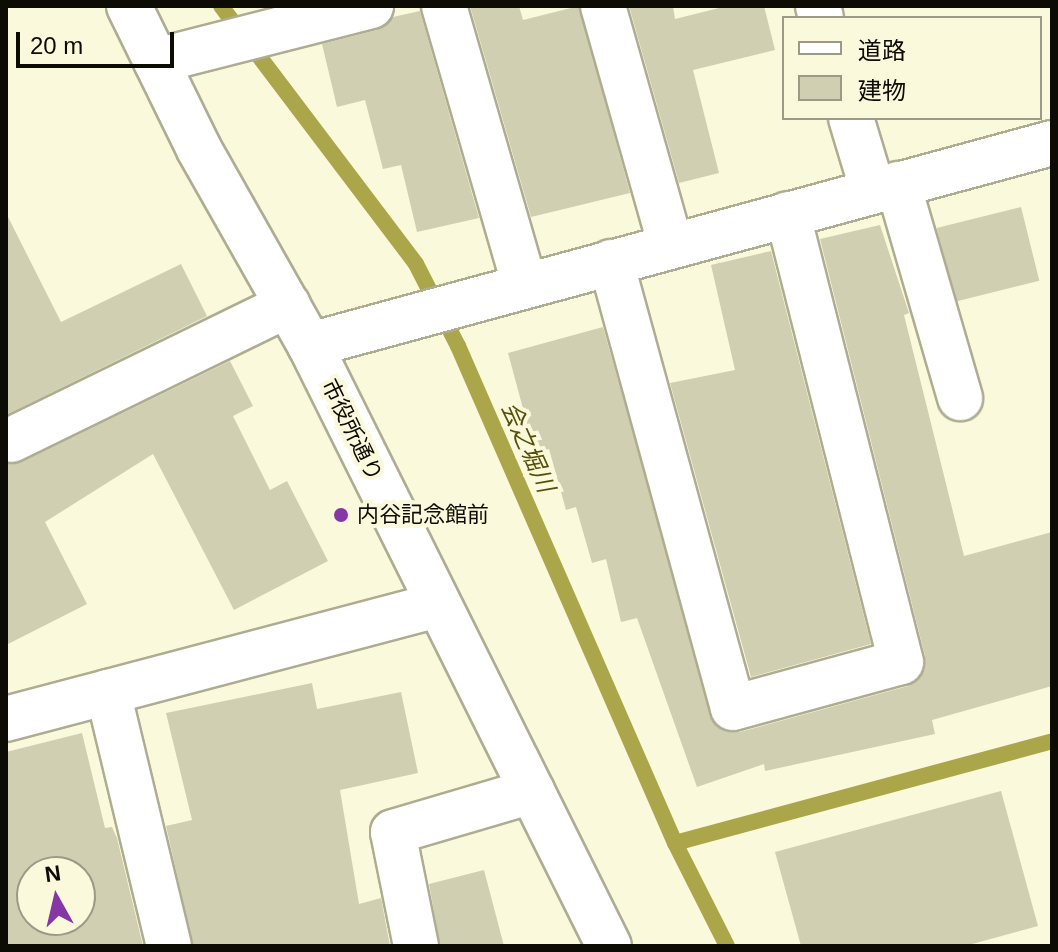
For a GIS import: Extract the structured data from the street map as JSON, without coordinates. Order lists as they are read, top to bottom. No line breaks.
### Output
{"streets":{"street":["市役所通り"]},"water":["会之堀川"],"places":["内谷記念館前"],"legend":["道路","建物"],"scale_bar":"20 m","north":"top"}
